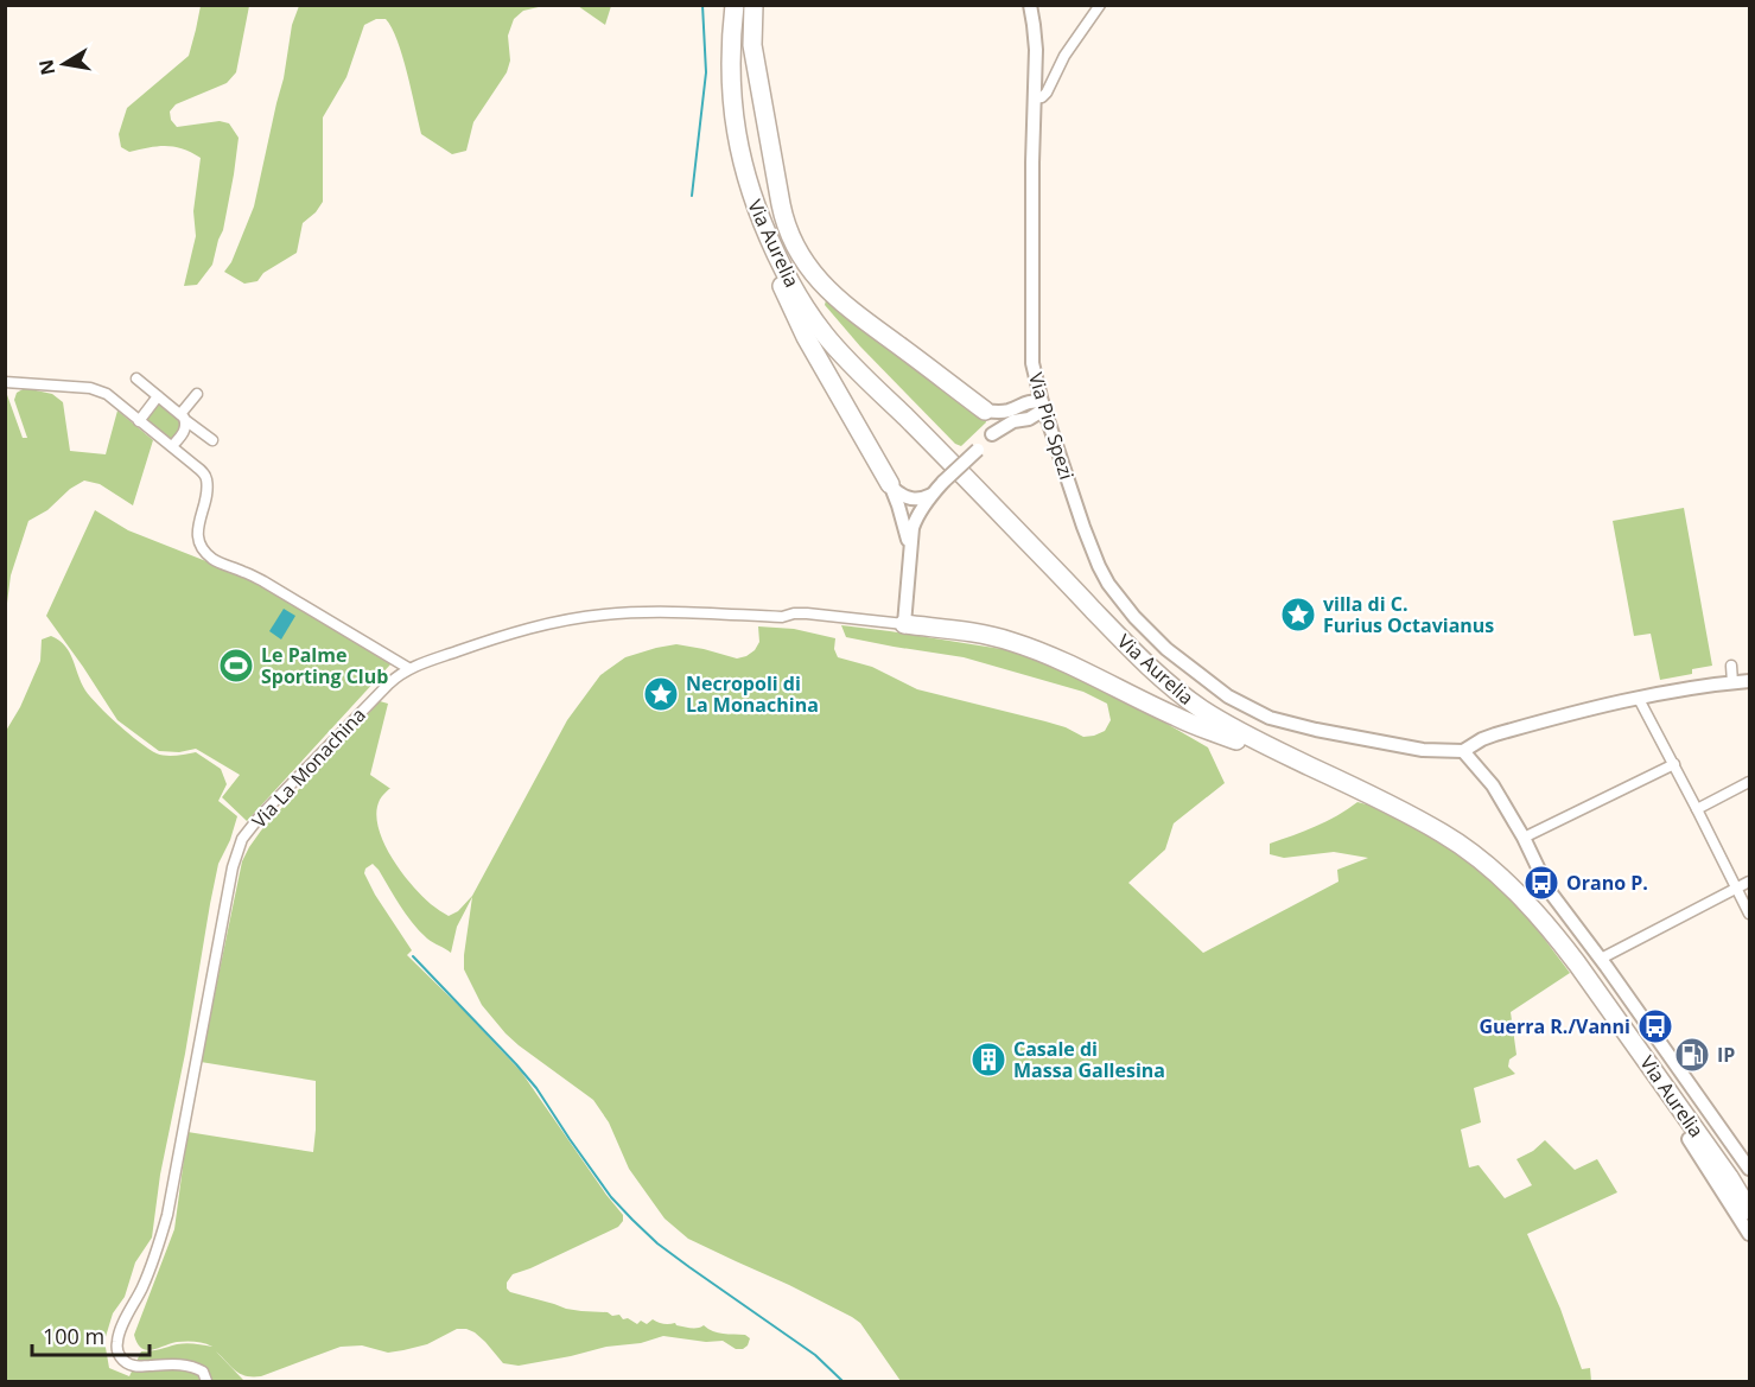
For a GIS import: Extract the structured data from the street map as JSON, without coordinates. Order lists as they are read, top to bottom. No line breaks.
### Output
{"streets":{"highway":["Via Aurelia"],"street":["Via Pio Spezi","Via La Monachina"]},"crossings":[["Via Aurelia","Via Pio Spezi"]],"places":{"place":["villa di C. Furius Octavianus","Necropoli di La Monachina"],"sports":["Le Palme Sporting Club"],"bus stop":["Orano P.","Guerra R./Vanni"],"fuel station":["IP"],"building":["Casale di Massa Gallesina"]},"scale_bar":"100 m","north":"left"}
